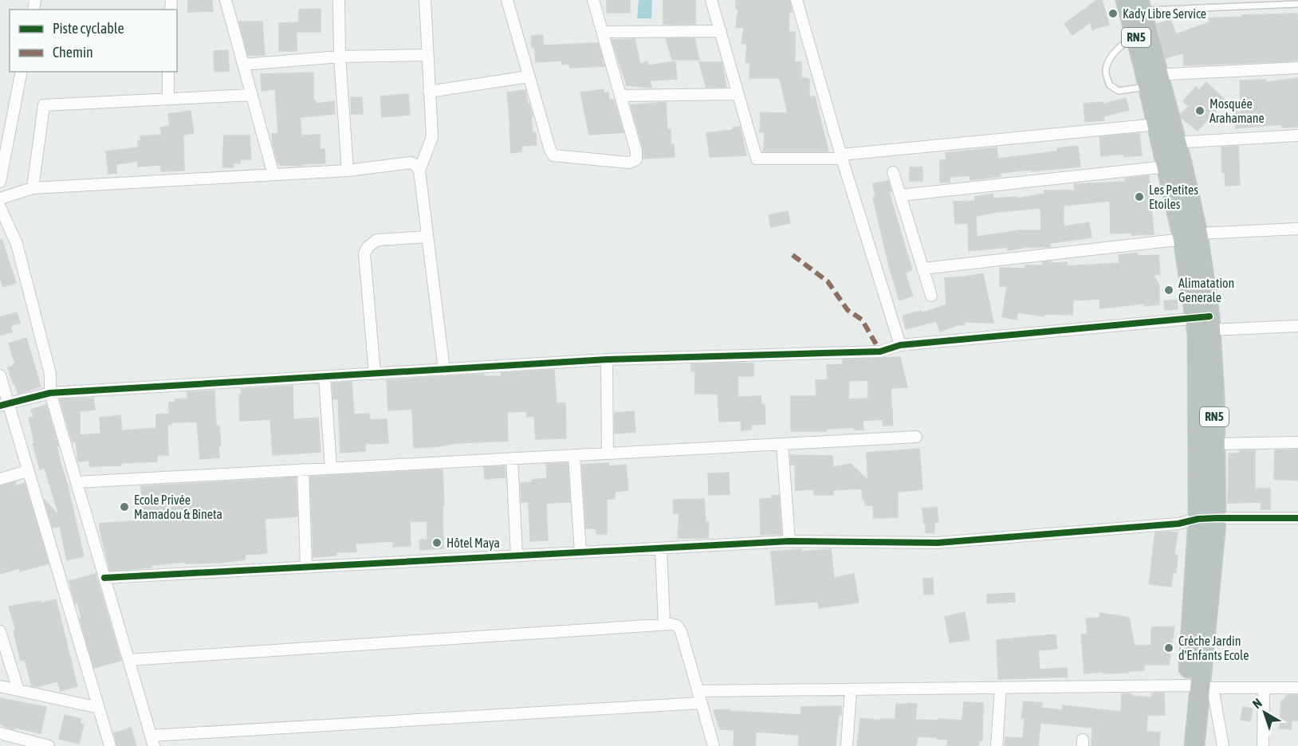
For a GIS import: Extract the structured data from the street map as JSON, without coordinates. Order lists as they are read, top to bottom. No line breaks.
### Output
{"streets":{"highway":["RN5"]},"places":["Kady Libre Service","Mosquée Arahamane","Les Petites Etoiles","Alimatation Generale","Ecole Privée Mamadou & Bineta","Hôtel Maya","Crèche Jardin d'Enfants Ecole"],"legend":["Piste cyclable","Chemin"],"north":"top left"}
